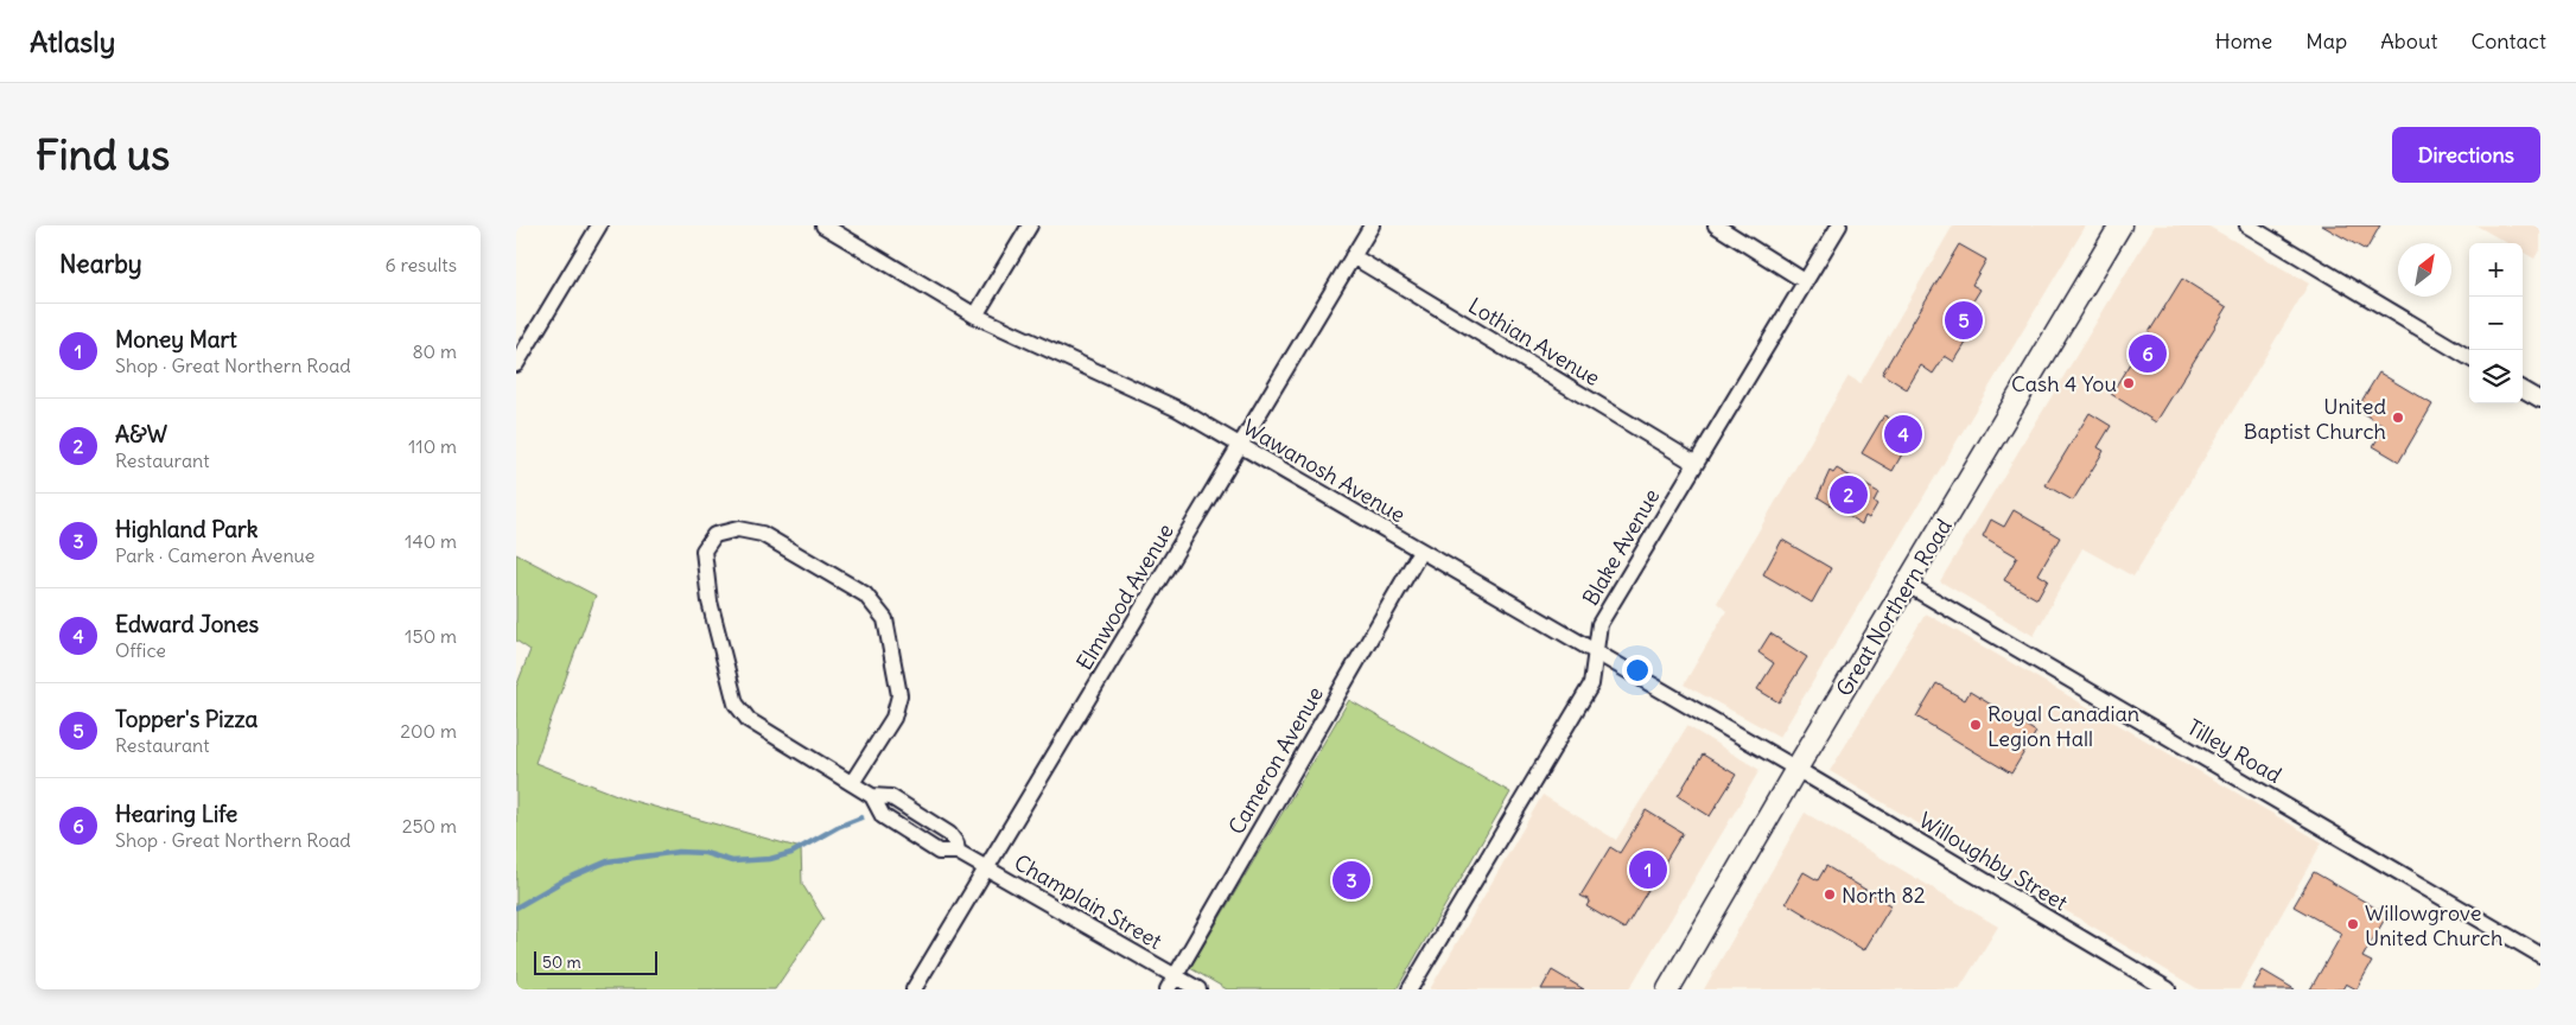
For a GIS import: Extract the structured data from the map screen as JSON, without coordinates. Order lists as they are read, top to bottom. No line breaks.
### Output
{"streets":{"main road":["Great Northern Road"],"street":["Lothian Avenue","Wawanosh Avenue","Blake Avenue","Elmwood Avenue","Tilley Road","Cameron Avenue","Willoughby Street","Champlain Street"]},"crossings":[["Lothian Avenue","Blake Avenue"],["Lothian Avenue","Elmwood Avenue"],["Wawanosh Avenue","Blake Avenue"],["Wawanosh Avenue","Elmwood Avenue"],["Wawanosh Avenue","Great Northern Road"],["Wawanosh Avenue","Cameron Avenue"],["Wawanosh Avenue","Willoughby Street"],["Elmwood Avenue","Champlain Street"],["Great Northern Road","Tilley Road"],["Great Northern Road","Willoughby Street"],["Cameron Avenue","Champlain Street"]],"places":["Cash 4 You","United Baptist Church","Royal Canadian Legion Hall","North 82","Willowgrove United Church"],"scale_bar":"50 m","north":"top right","page":{"header":"Atlasly","nav":["Home","Map","About","Contact"],"buttons":"Directions","title":"Find us","heading":["Nearby","6 results"],"map_buttons":["+","−"],"pins":["5","6","4","2","1","3"],"list":[{"mark":"1","name":"Money Mart","note":"Shop · Great Northern Road","value":"80 m"},{"mark":"2","name":"A&W","note":"Restaurant","value":"110 m"},{"mark":"3","name":"Highland Park","note":"Park · Cameron Avenue","value":"140 m"},{"mark":"4","name":"Edward Jones","note":"Office","value":"150 m"},{"mark":"5","name":"Topper's Pizza","note":"Restaurant","value":"200 m"},{"mark":"6","name":"Hearing Life","note":"Shop · Great Northern Road","value":"250 m"}],"scale":"50 m"}}
